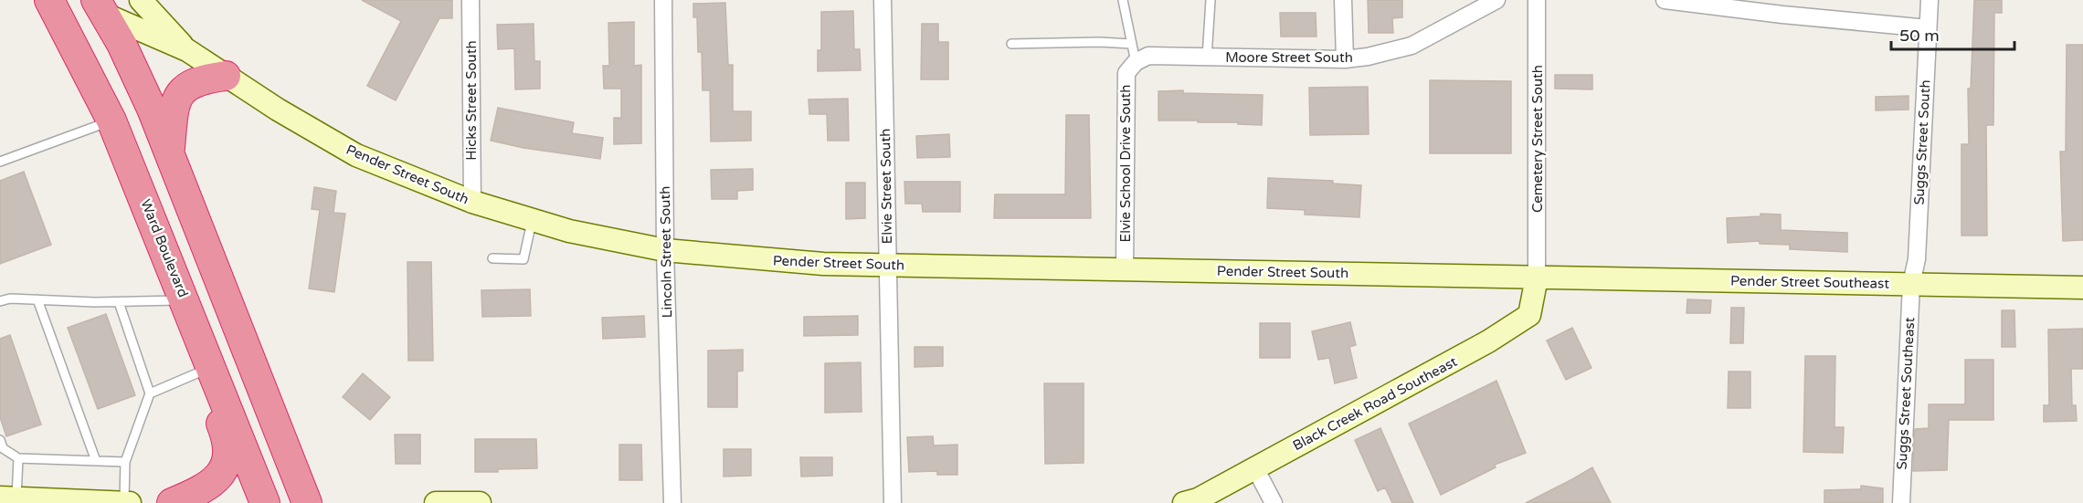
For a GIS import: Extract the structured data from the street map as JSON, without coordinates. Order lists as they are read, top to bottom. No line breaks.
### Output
{"streets":{"highway":["Ward Boulevard"],"street":["Moore Street South","Hicks Street South","Cemetery Street South","Suggs Street South","Elvie School Drive South","Pender Street South","Elvie Street South","Lincoln Street South","Pender Street Southeast","Suggs Street Southeast","Black Creek Road Southeast"]},"crossings":[["Moore Street South","Elvie School Drive South"],["Hicks Street South","Pender Street South"],["Cemetery Street South","Pender Street South"],["Cemetery Street South","Pender Street Southeast"],["Cemetery Street South","Black Creek Road Southeast"],["Suggs Street South","Pender Street Southeast"],["Suggs Street South","Suggs Street Southeast"],["Elvie School Drive South","Pender Street South"],["Pender Street South","Elvie Street South"],["Pender Street South","Lincoln Street South"],["Pender Street South","Pender Street Southeast"],["Pender Street South","Black Creek Road Southeast"],["Pender Street Southeast","Suggs Street Southeast"],["Pender Street Southeast","Black Creek Road Southeast"]],"scale_bar":"50 m"}
